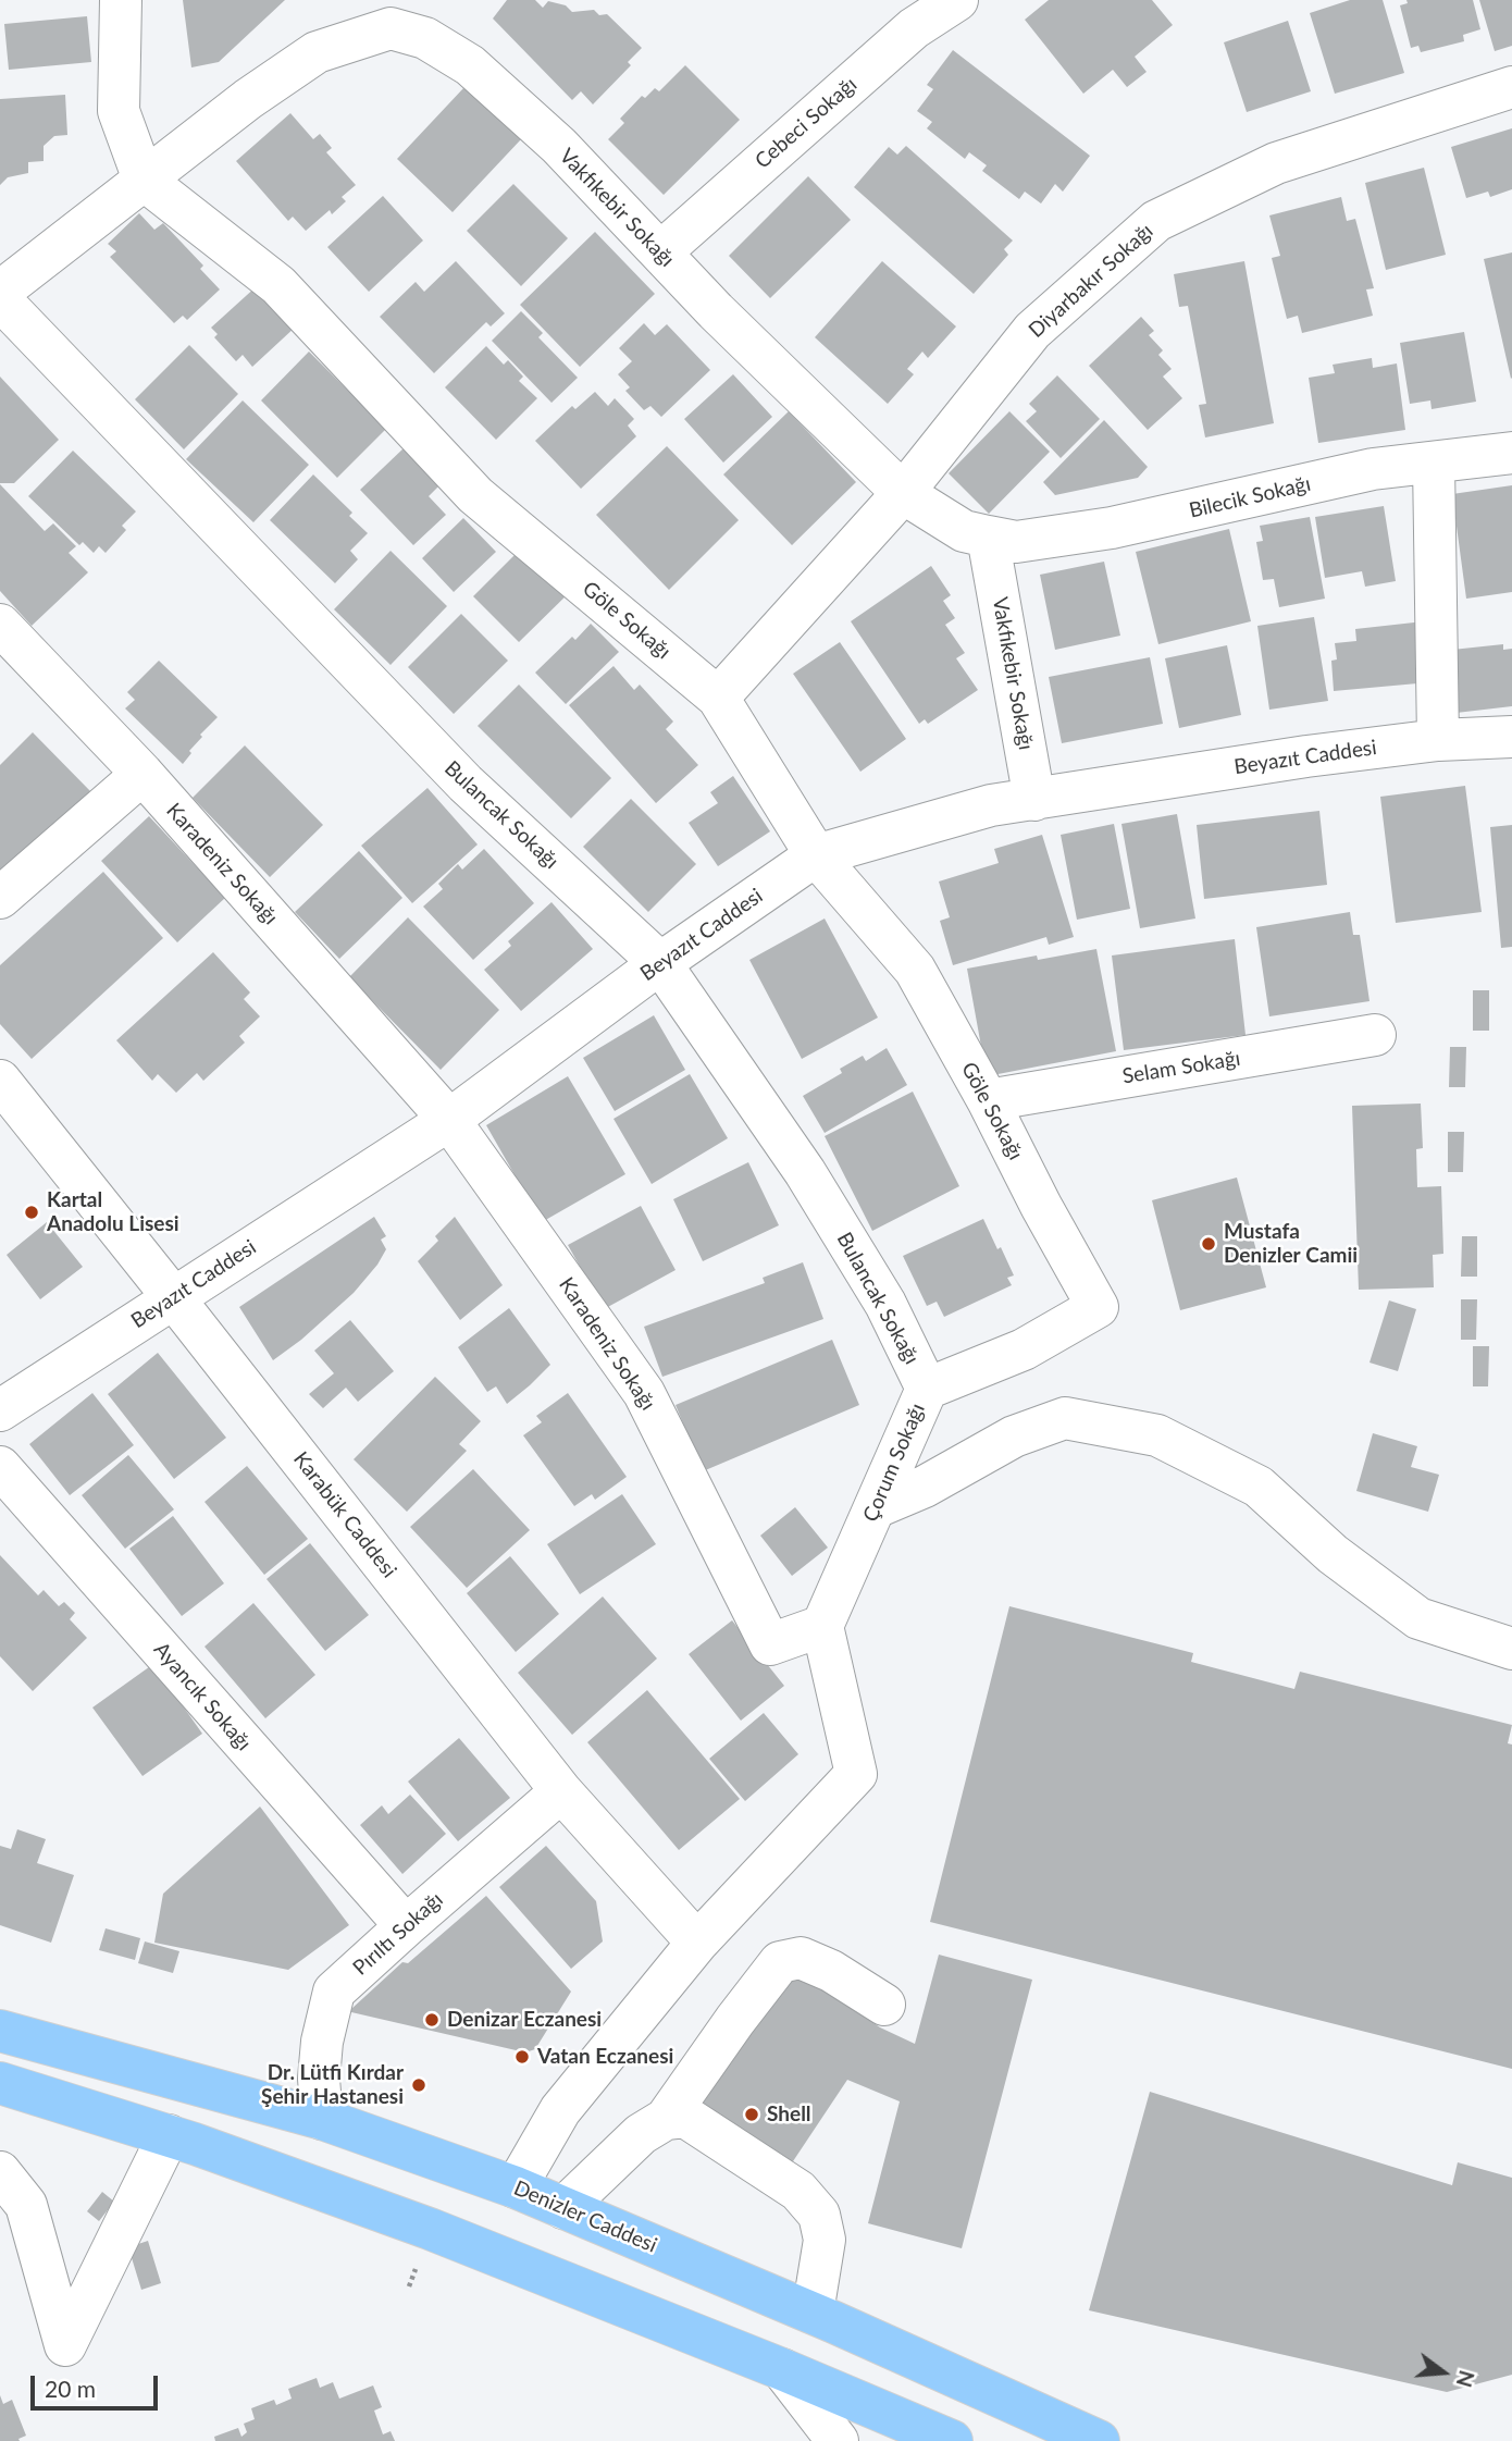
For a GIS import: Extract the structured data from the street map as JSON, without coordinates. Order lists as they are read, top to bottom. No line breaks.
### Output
{"streets":{"main road":["Denizler Caddesi"],"street":["Cebeci Sokağı","Vakfıkebir Sokağı","Diyarbakır Sokağı","Bilecik Sokağı","Göle Sokağı","Beyazıt Caddesi","Bulancak Sokağı","Karadeniz Sokağı","Selam Sokağı","Çorum Sokağı","Karabük Caddesi","Ayancık Sokağı","Pırıltı Sokağı"]},"crossings":[["Cebeci Sokağı","Vakfıkebir Sokağı"],["Vakfıkebir Sokağı","Diyarbakır Sokağı"],["Vakfıkebir Sokağı","Bilecik Sokağı"],["Vakfıkebir Sokağı","Göle Sokağı"],["Vakfıkebir Sokağı","Beyazıt Caddesi"],["Diyarbakır Sokağı","Göle Sokağı"],["Göle Sokağı","Beyazıt Caddesi"],["Göle Sokağı","Selam Sokağı"],["Göle Sokağı","Çorum Sokağı"],["Beyazıt Caddesi","Bulancak Sokağı"],["Beyazıt Caddesi","Karadeniz Sokağı"],["Beyazıt Caddesi","Karabük Caddesi"],["Bulancak Sokağı","Çorum Sokağı"],["Karadeniz Sokağı","Çorum Sokağı"],["Karabük Caddesi","Pırıltı Sokağı"],["Ayancık Sokağı","Pırıltı Sokağı"],["Pırıltı Sokağı","Denizler Caddesi"]],"places":["Kartal Anadolu Lisesi","Mustafa Denizler Camii","Denizar Eczanesi","Vatan Eczanesi","Dr. Lütfi Kırdar Şehir Hastanesi","Shell"],"scale_bar":"20 m","north":"right"}
